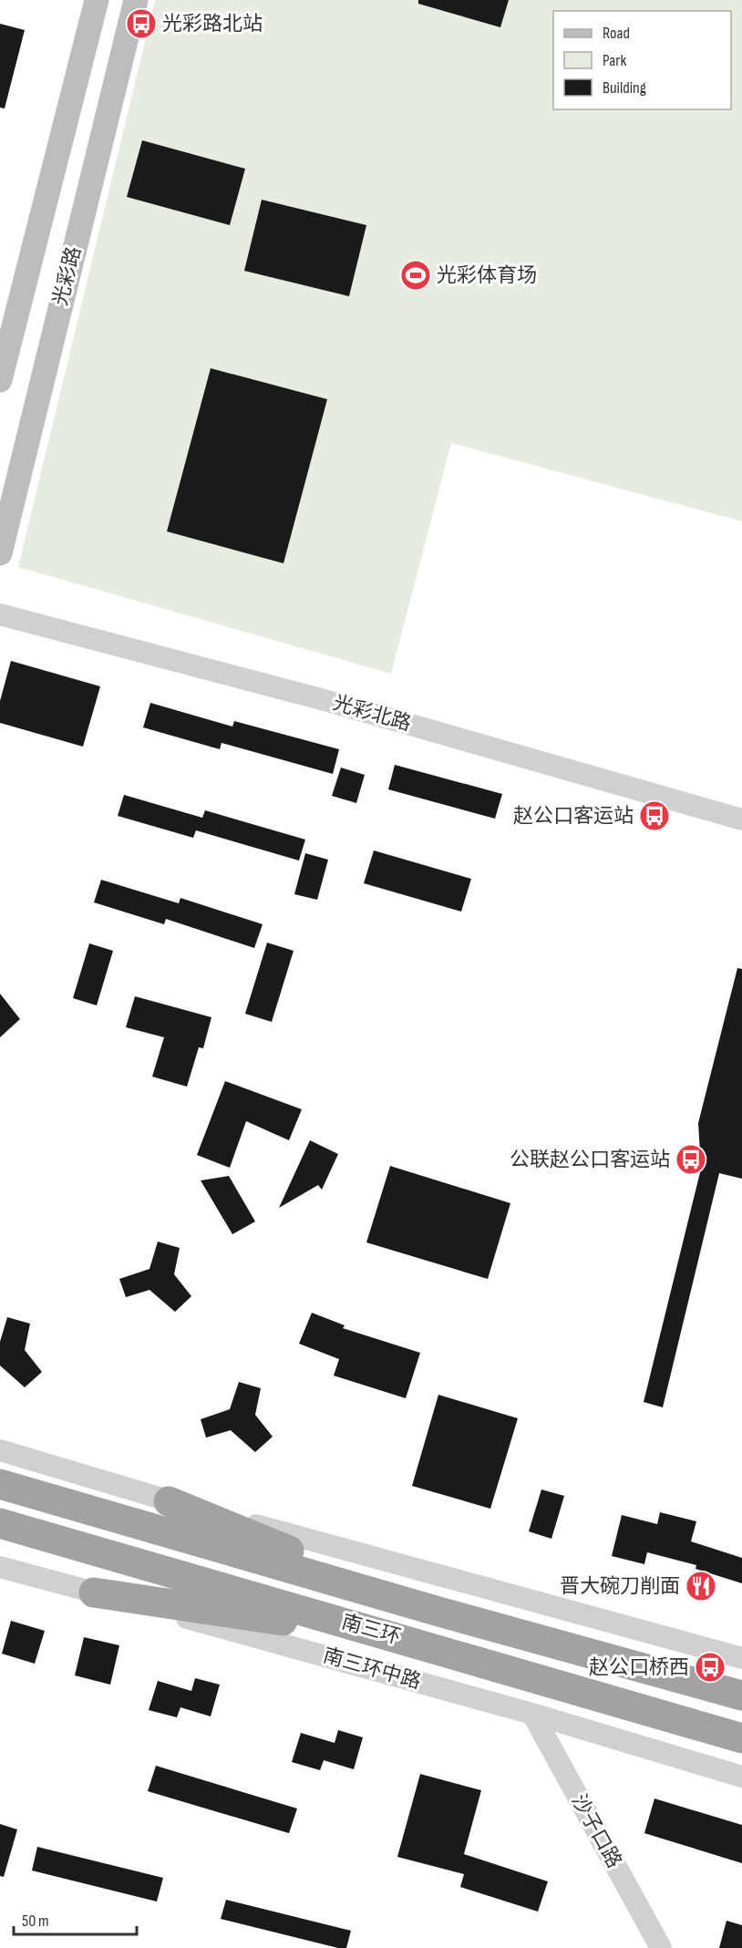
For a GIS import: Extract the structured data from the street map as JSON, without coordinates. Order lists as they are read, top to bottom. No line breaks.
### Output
{"streets":{"highway":["南三环"],"main road":["光彩路"],"street":["光彩北路","南三环中路","沙子口路"]},"crossings":[["南三环中路","沙子口路"]],"places":{"bus stop":["光彩路北站","赵公口客运站","公联赵公口客运站","赵公口桥西"],"sports":["光彩体育场"],"restaurant":["晋大碗刀削面"]},"legend":["Road","Park","Building"],"scale_bar":"50 m"}
